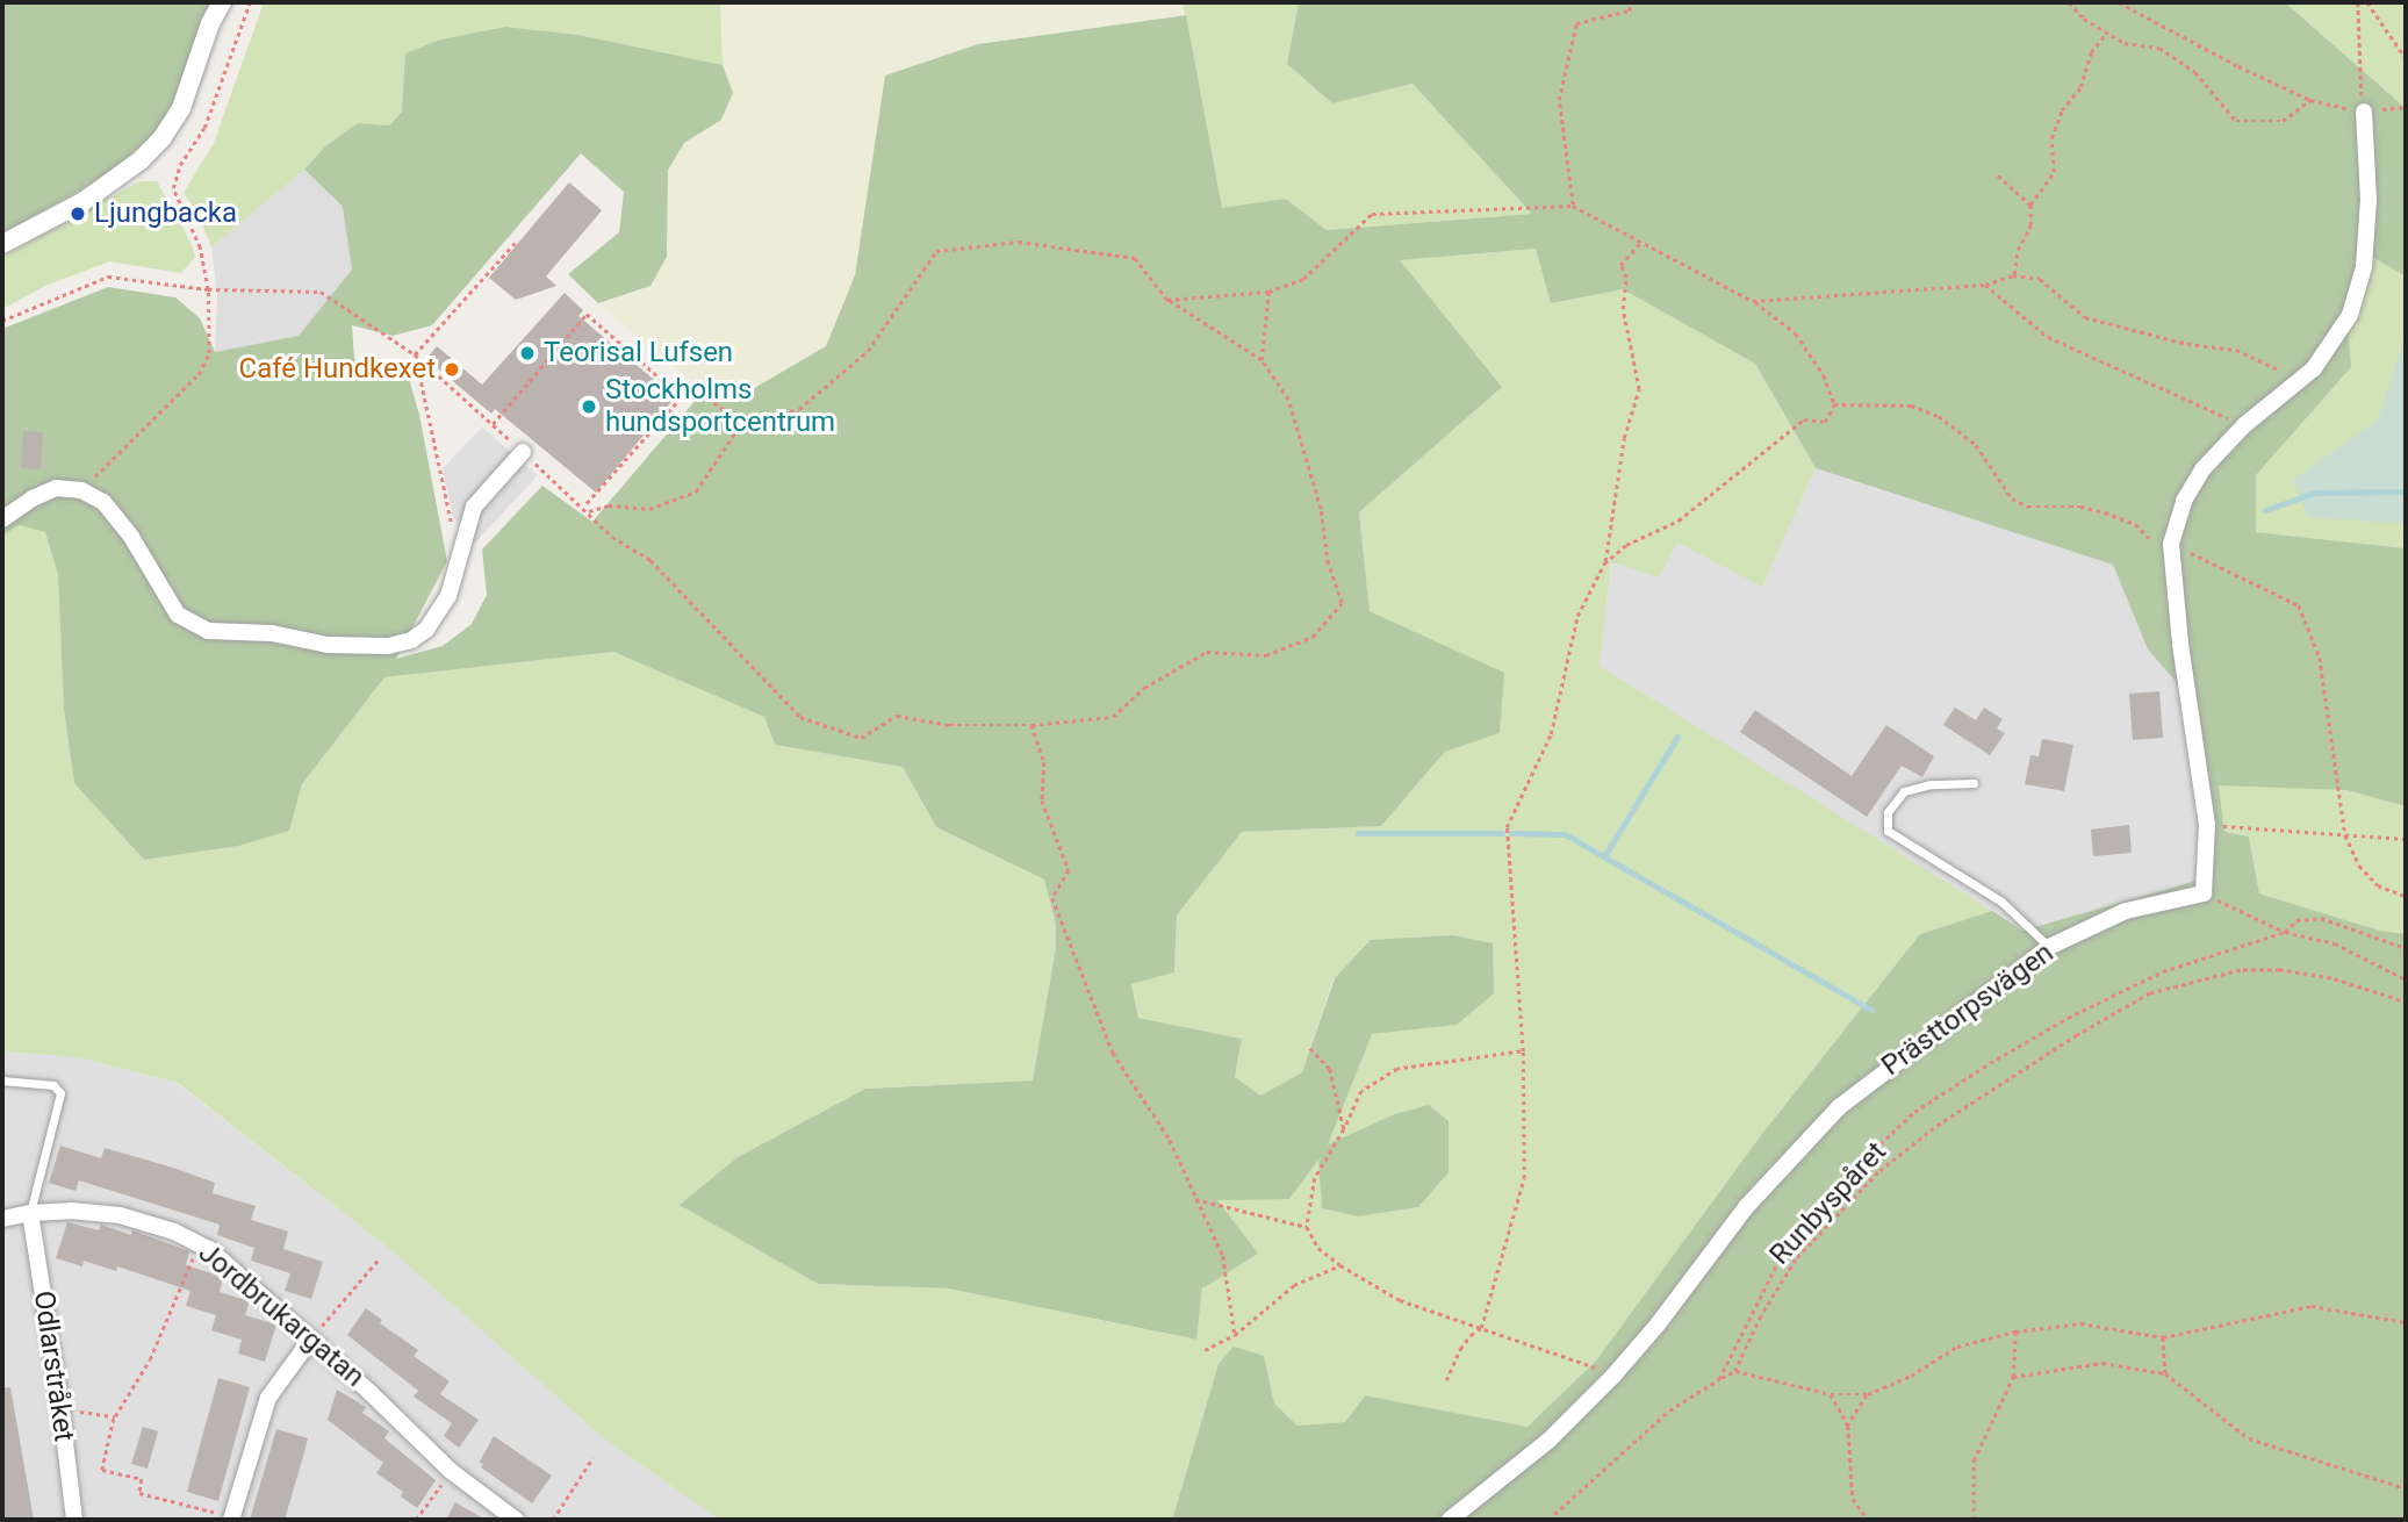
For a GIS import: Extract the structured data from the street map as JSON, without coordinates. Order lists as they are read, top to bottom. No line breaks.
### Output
{"streets":{"street":["Prästtorpsvägen","Jordbrukargatan","Odlarstråket"],"path":["Runbyspåret"]},"crossings":[["Jordbrukargatan","Odlarstråket"]],"places":["Ljungbacka","Teorisal Lufsen","Café Hundkexet","Stockholms hundsportcentrum"]}
